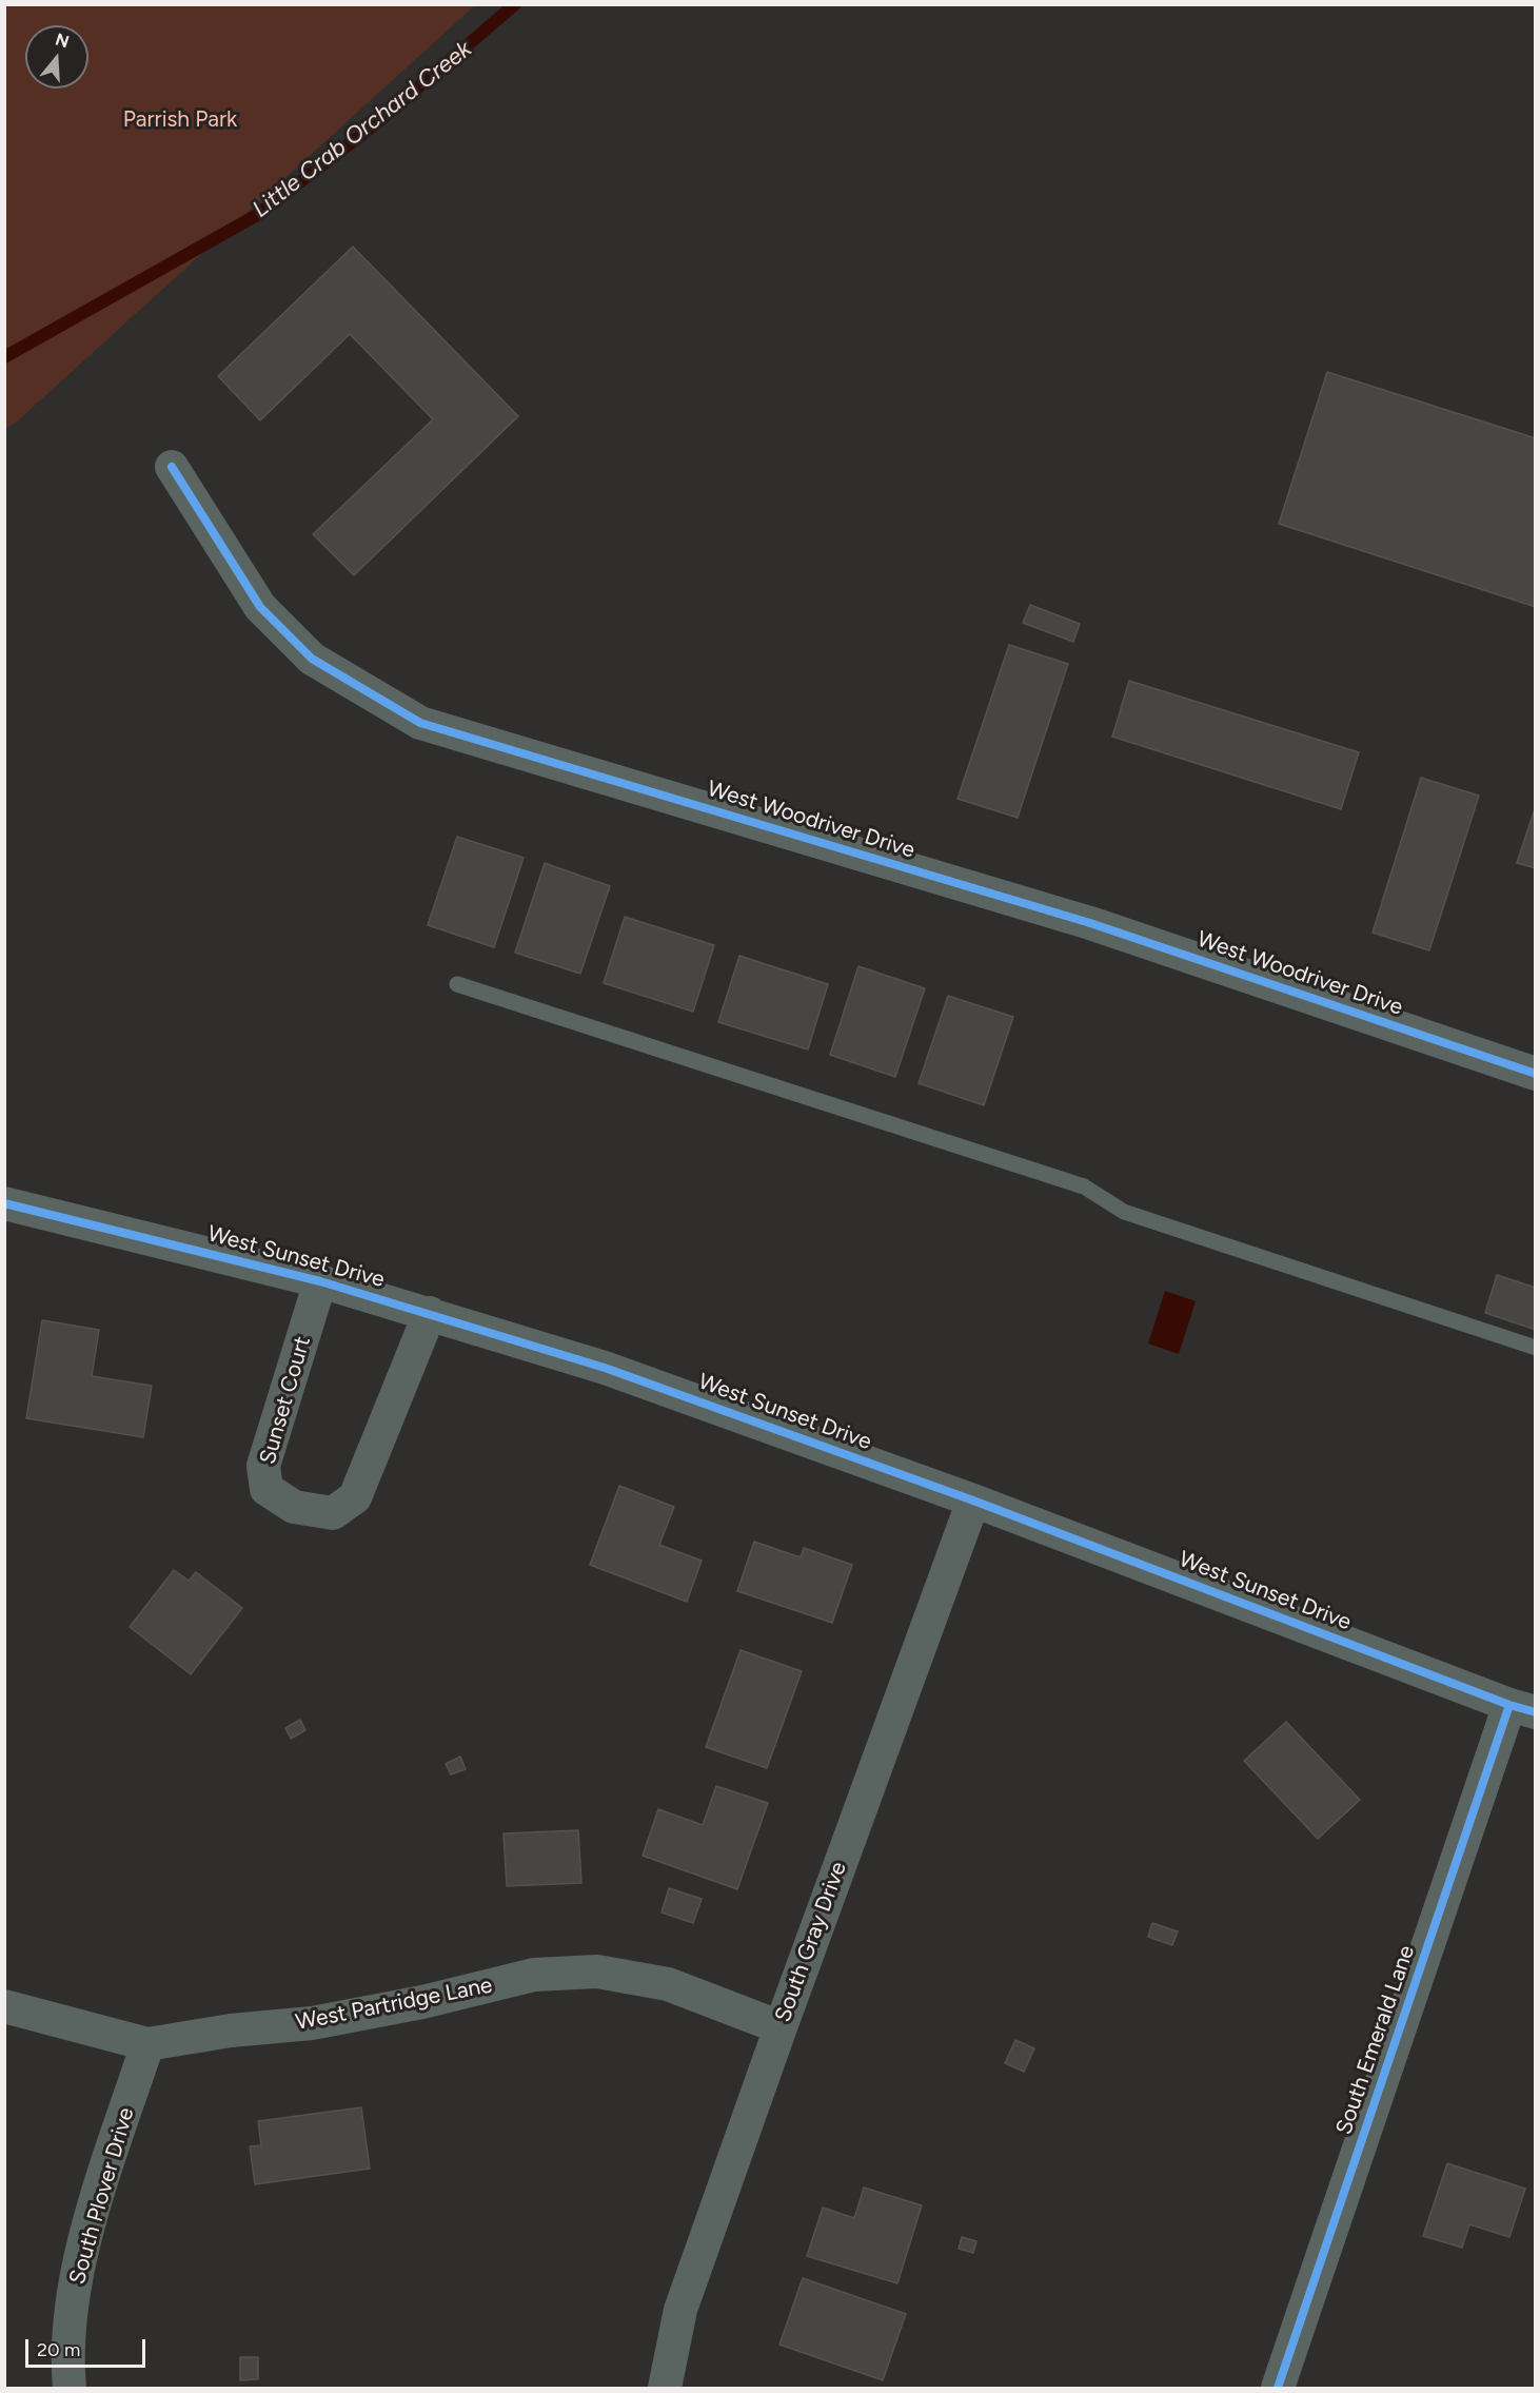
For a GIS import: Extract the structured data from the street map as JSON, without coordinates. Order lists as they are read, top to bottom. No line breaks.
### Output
{"streets":{"street":["West Woodriver Drive","West Sunset Drive","Sunset Court","South Gray Drive","West Partridge Lane","South Emerald Lane","South Plover Drive"]},"crossings":[["West Sunset Drive","Sunset Court"],["West Sunset Drive","South Gray Drive"],["West Sunset Drive","South Emerald Lane"],["South Gray Drive","West Partridge Lane"],["West Partridge Lane","South Plover Drive"]],"water":["Little Crab Orchard Creek"],"parks":["Parrish Park"],"scale_bar":"20 m","north":"top"}
